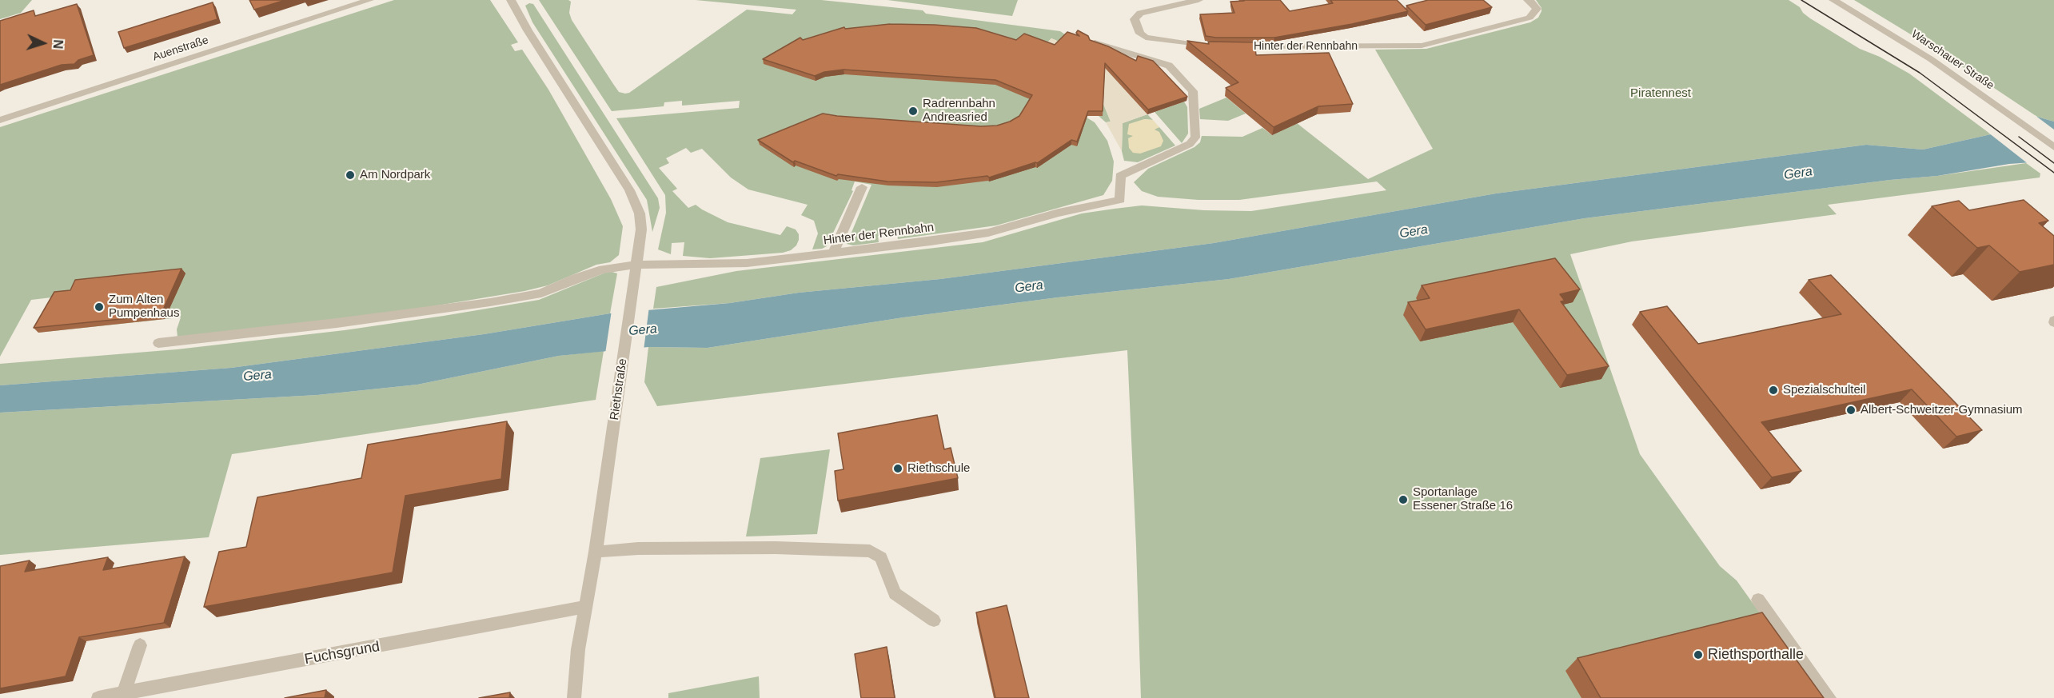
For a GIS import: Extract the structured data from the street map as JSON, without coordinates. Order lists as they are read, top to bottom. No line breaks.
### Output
{"streets":{"street":["Hinter der Rennbahn","Auenstraße","Warschauer Straße","Riethstraße","Fuchsgrund"]},"crossings":[["Hinter der Rennbahn","Riethstraße"],["Riethstraße","Fuchsgrund"]],"water":["Gera"],"parks":["Piratennest"],"places":["Radrennbahn Andreasried","Am Nordpark","Zum Alten Pumpenhaus","Spezialschulteil","Albert-Schweitzer-Gymnasium","Riethschule","Sportanlage Essener Straße 16","Riethsporthalle"],"north":"right"}
